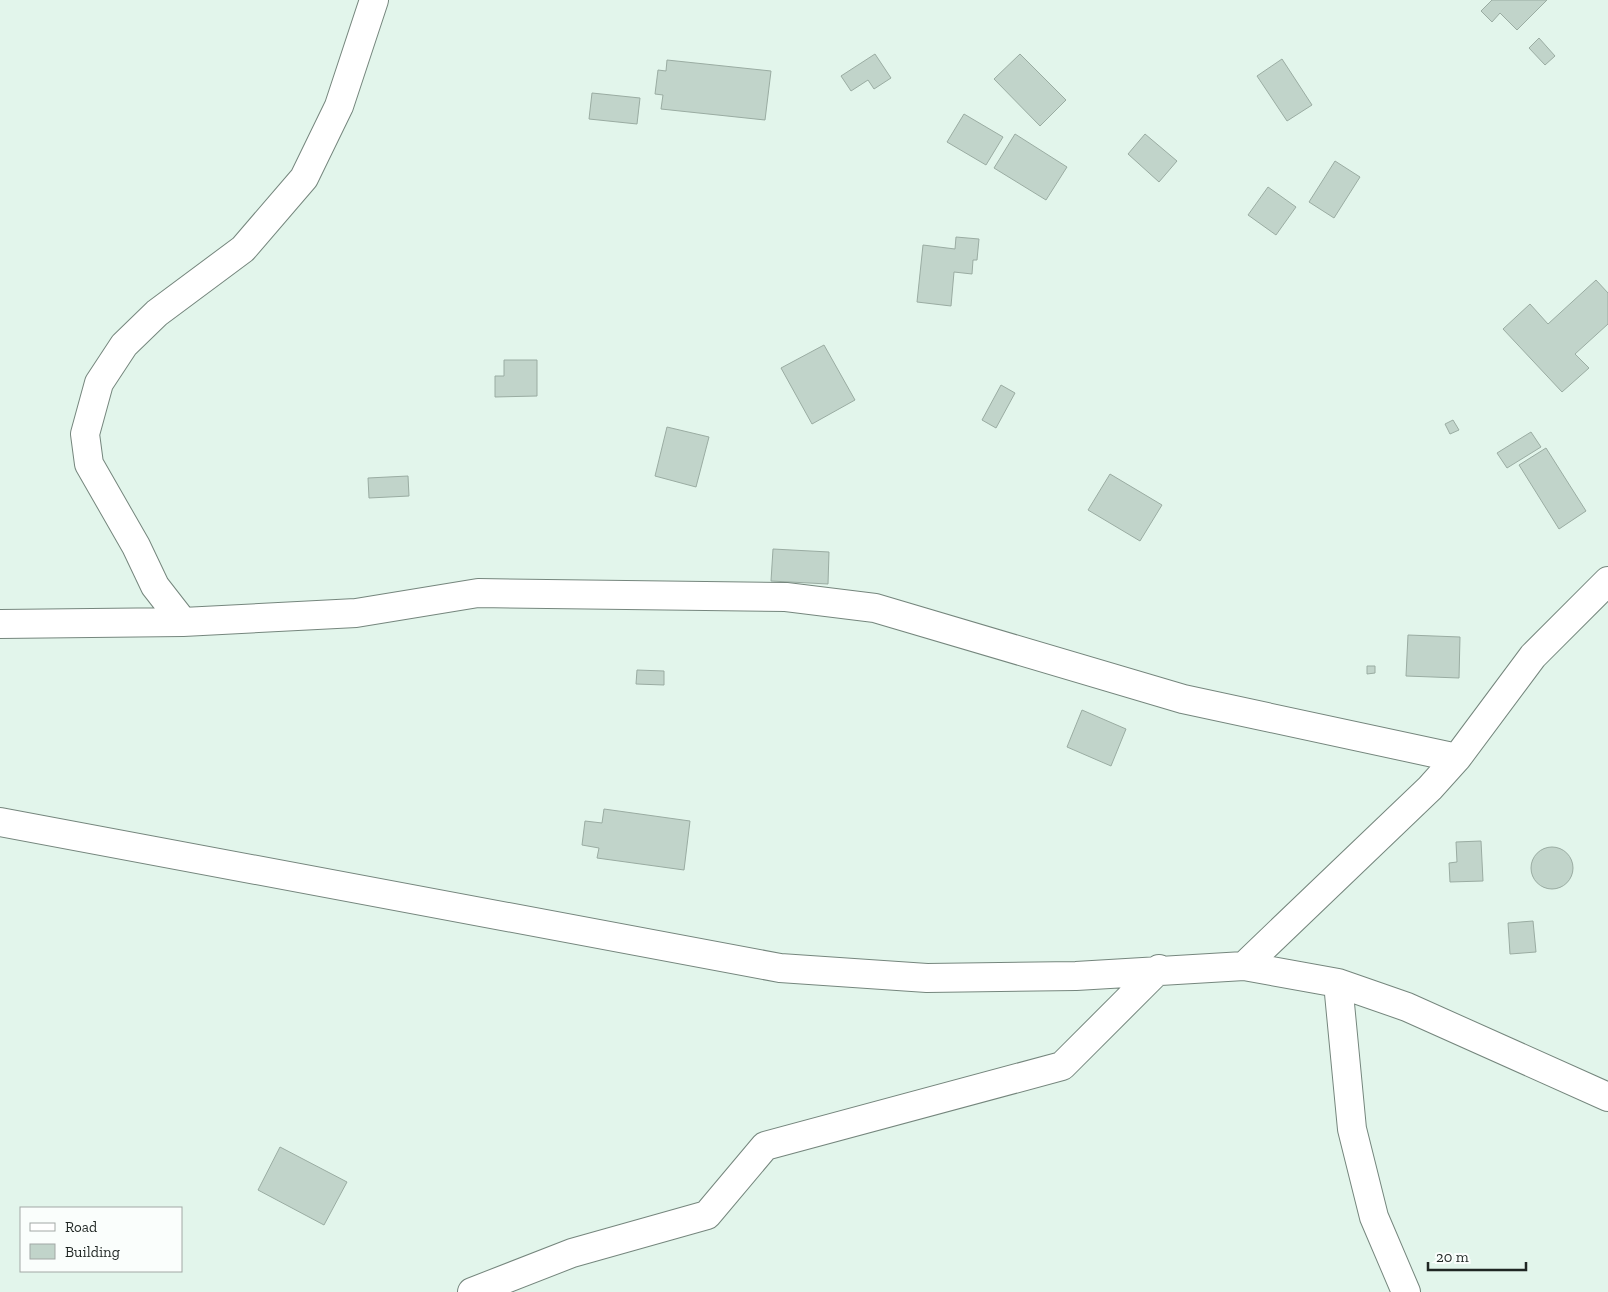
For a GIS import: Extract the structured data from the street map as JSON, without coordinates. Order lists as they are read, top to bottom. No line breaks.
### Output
{"legend":["Road","Building"],"scale_bar":"20 m"}
